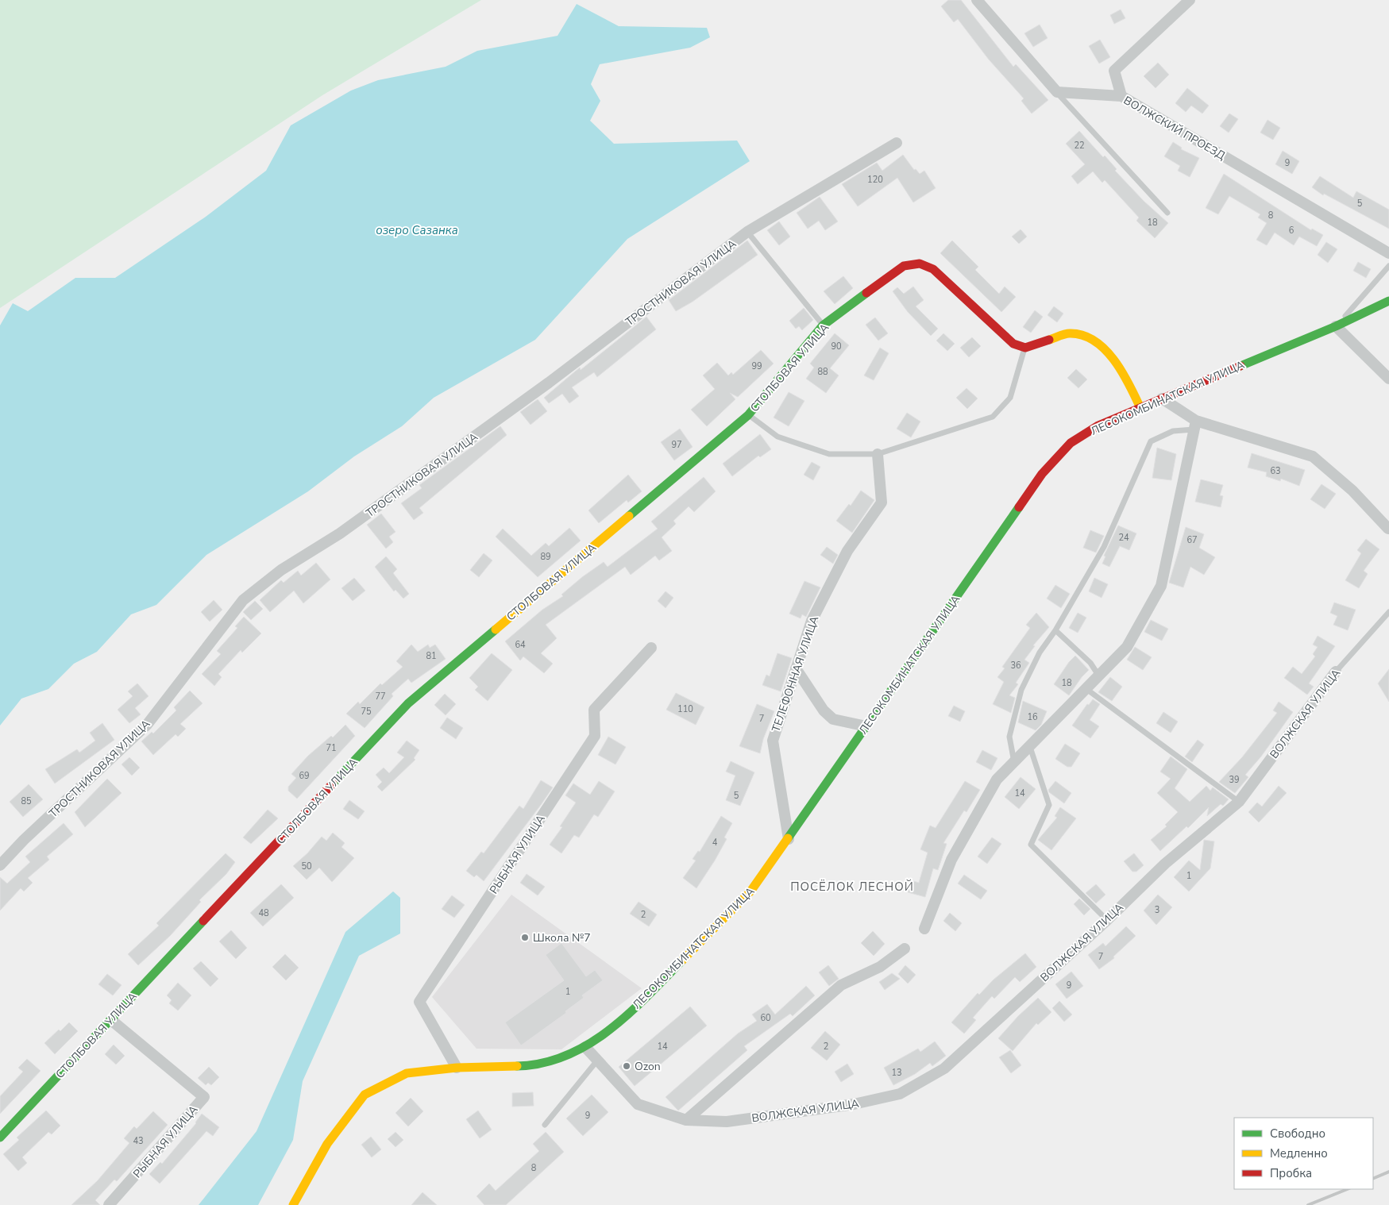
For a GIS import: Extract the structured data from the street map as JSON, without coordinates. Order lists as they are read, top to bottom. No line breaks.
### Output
{"streets":{"street":["ВОЛЖСКИЙ ПРОЕЗД","ТРОСТНИКОВАЯ УЛИЦА","СТОЛБОВАЯ УЛИЦА","ЛЕСОКОМБИНАТСКАЯ УЛИЦА","ТЕЛЕФОННАЯ УЛИЦА","ВОЛЖСКАЯ УЛИЦА","РЫБНАЯ УЛИЦА"]},"crossings":[["СТОЛБОВАЯ УЛИЦА","РЫБНАЯ УЛИЦА"],["ЛЕСОКОМБИНАТСКАЯ УЛИЦА","ТЕЛЕФОННАЯ УЛИЦА"],["ЛЕСОКОМБИНАТСКАЯ УЛИЦА","ВОЛЖСКАЯ УЛИЦА"],["ЛЕСОКОМБИНАТСКАЯ УЛИЦА","РЫБНАЯ УЛИЦА"]],"districts":["ПОСЁЛОК ЛЕСНОЙ"],"water":["озеро Сазанка"],"places":["Школа №7","Ozon"],"house_numbers":["22","9","120","5","8","18","6","90","99","88","97","63","24","67","89","64","81","36","18","77","110","75","16","7","71","69","39","14","5","85","4","50","1","3","48","2","7","9","1","60","14","2","13","9","43","8"],"legend":["Свободно","Медленно","Пробка"]}
